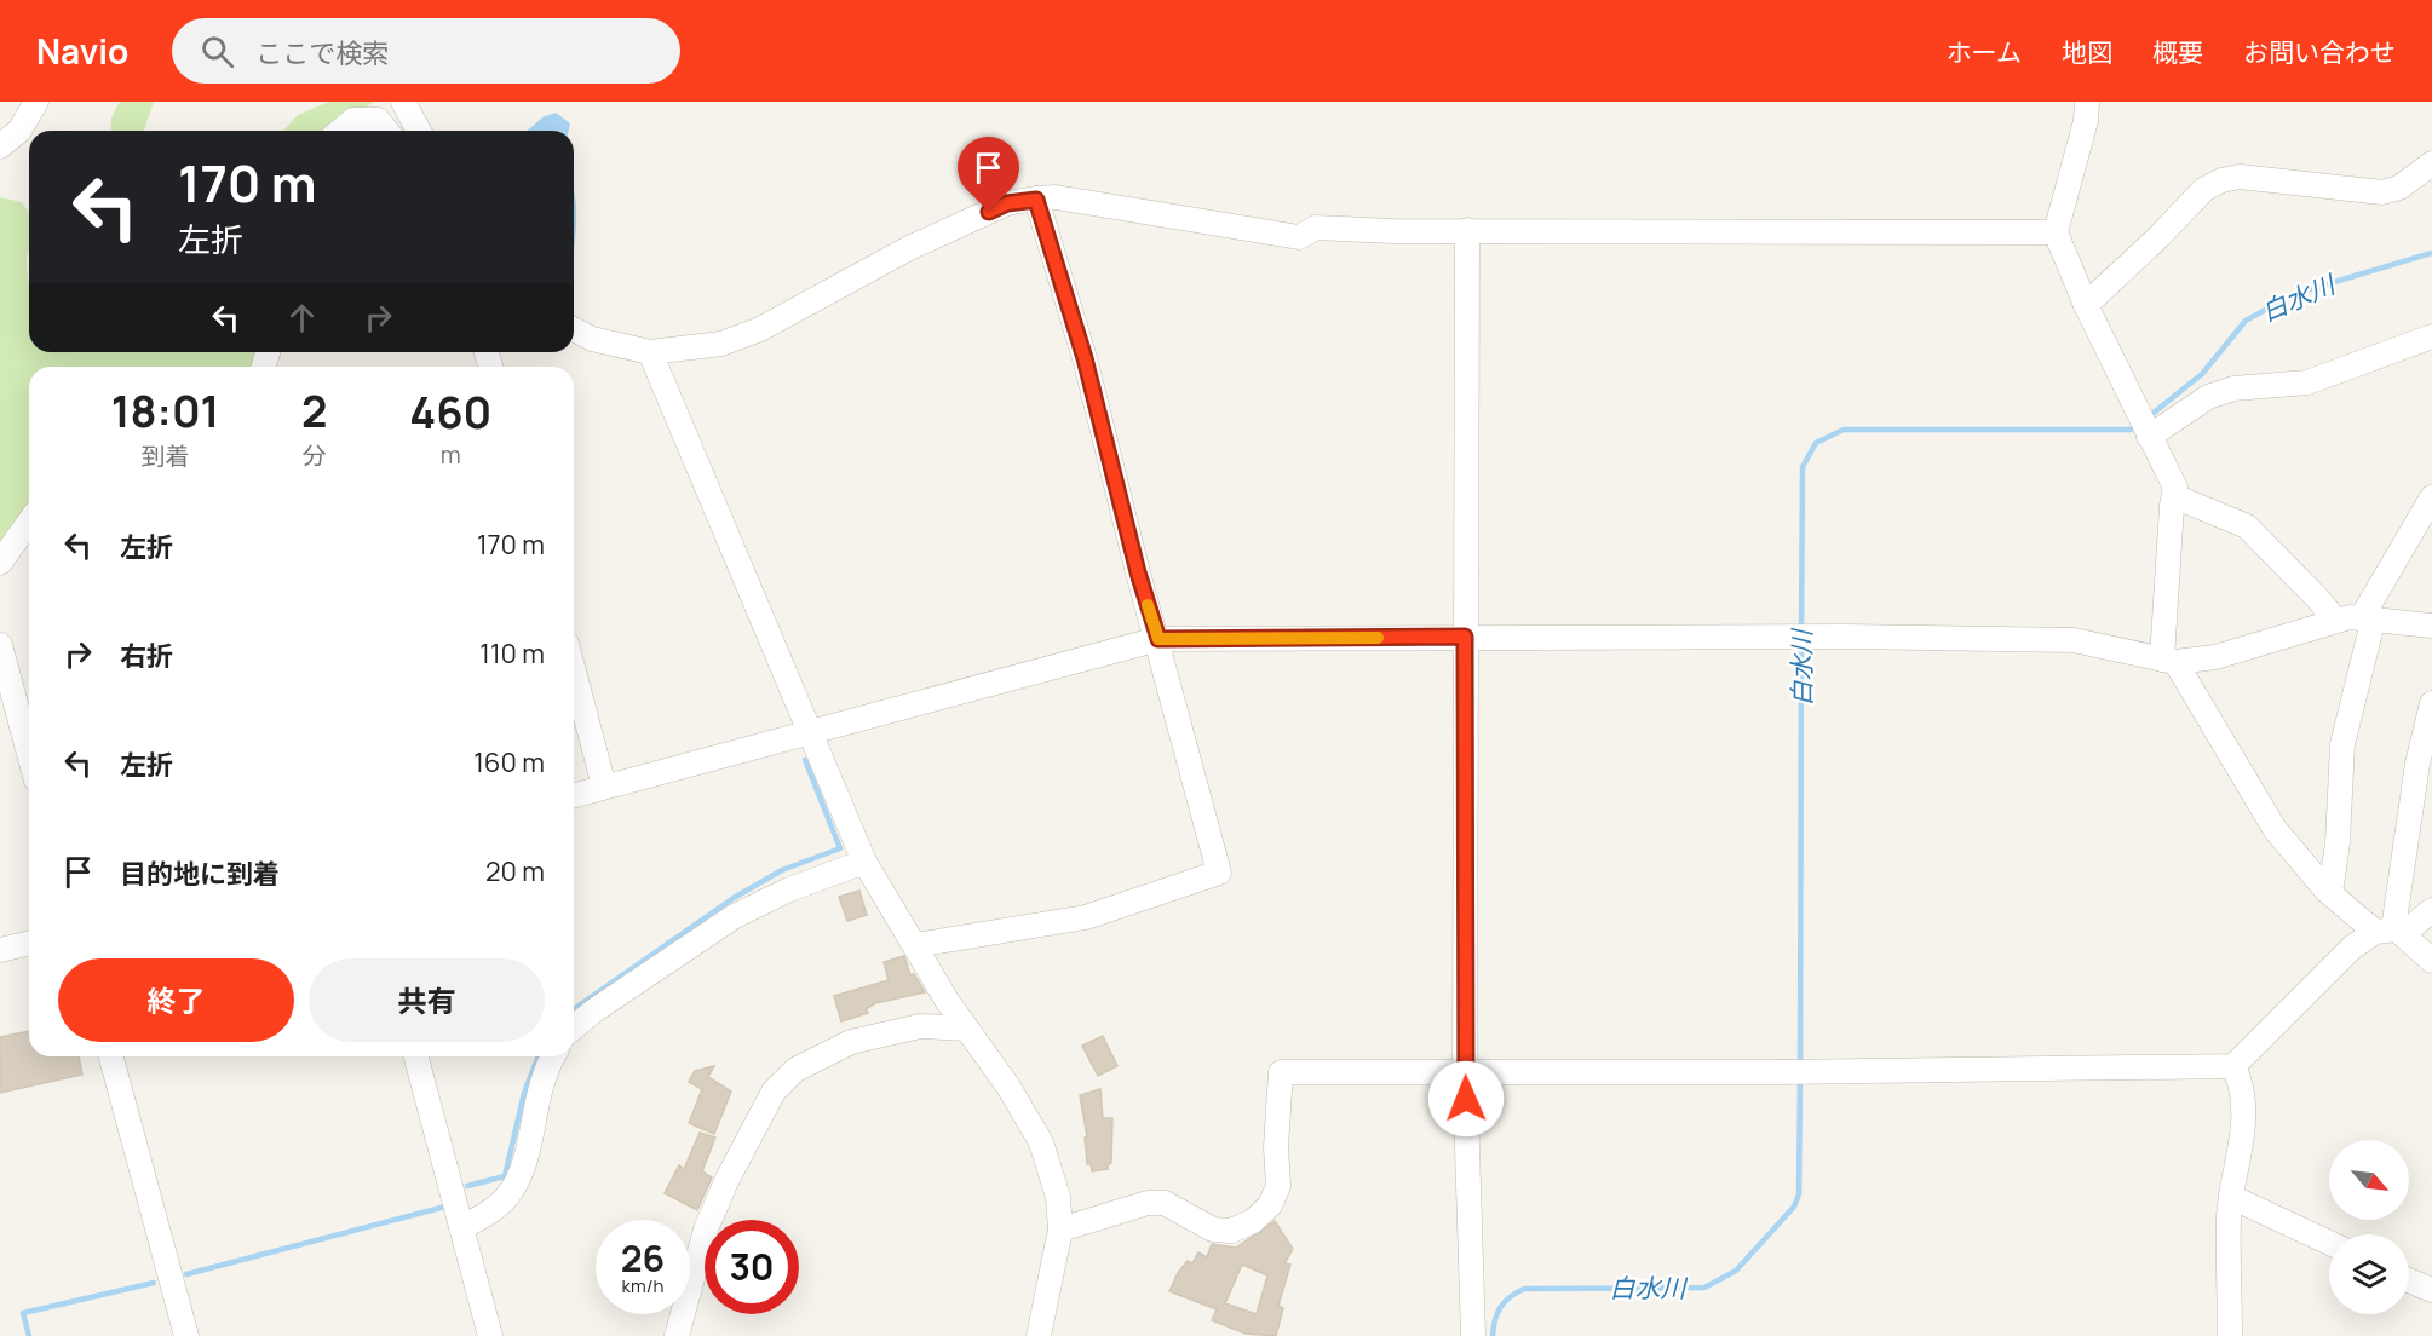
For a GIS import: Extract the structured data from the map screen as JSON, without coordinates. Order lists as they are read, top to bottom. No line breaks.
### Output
{"water":["白水川"],"north":"bottom right","page":{"header":"Navio","search":"ここで検索","nav":["ホーム","地図","概要","お問い合わせ"],"turn":["170 m","左折"],"eta":["18:01","到着","2","分","460","m"],"list":[{"name":"左折","value":"170 m"},{"name":"右折","value":"110 m"},{"name":"左折","value":"160 m"},{"name":"目的地に到着","value":"20 m"}],"buttons":["終了","共有"],"speed":"26 km/h","limit":"30"}}
